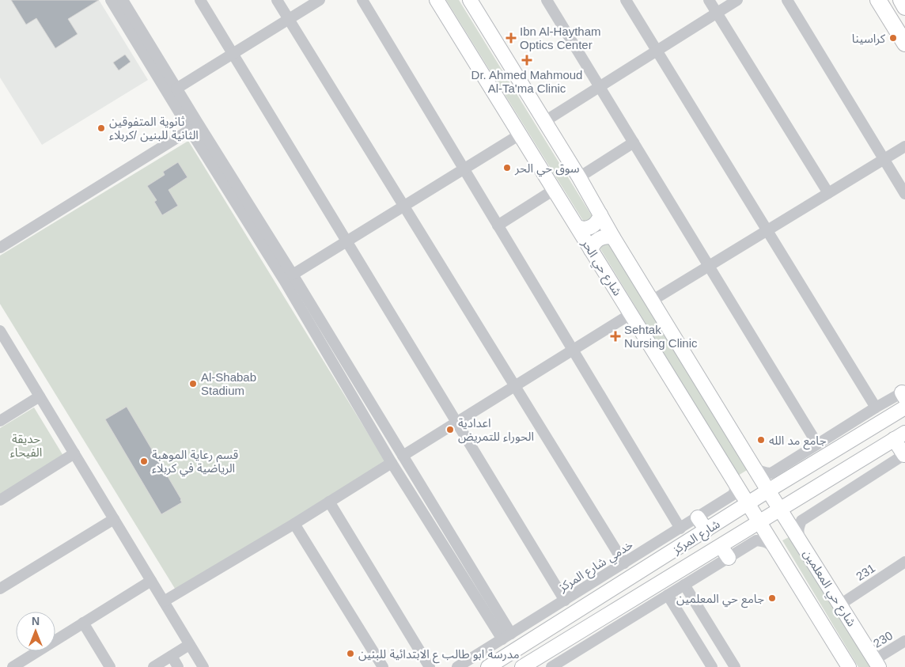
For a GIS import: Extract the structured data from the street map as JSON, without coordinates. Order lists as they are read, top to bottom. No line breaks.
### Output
{"streets":{"main road":["شارع حي الحر","شارع المركز","شارع حي المعلمين"],"street":["خدمي شارع المركز","231","230"]},"crossings":[["شارع حي الحر","شارع المركز"],["شارع حي الحر","خدمي شارع المركز"],["شارع المركز","شارع حي المعلمين"],["231","شارع حي المعلمين"],["شارع حي المعلمين","230"]],"parks":["حديقة الفيحاء"],"places":{"health":["Ibn Al-Haytham Optics Center","Dr. Ahmed Mahmoud Al-Ta'ma Clinic","Sehtak Nursing Clinic"],"other":["كراسينا","ثانوية المتفوقين الثانية للبنين /كربلاء","سوق حي الحر","Al-Shabab Stadium","اعدادية الحوراء للتمريض","جامع مد الله","قسم رعاية الموهبة الرياضية في كربلاء","جامع حي المعلمين","مدرسة ابو طالب ع الابتدائية للبنين"]},"north":"top"}
